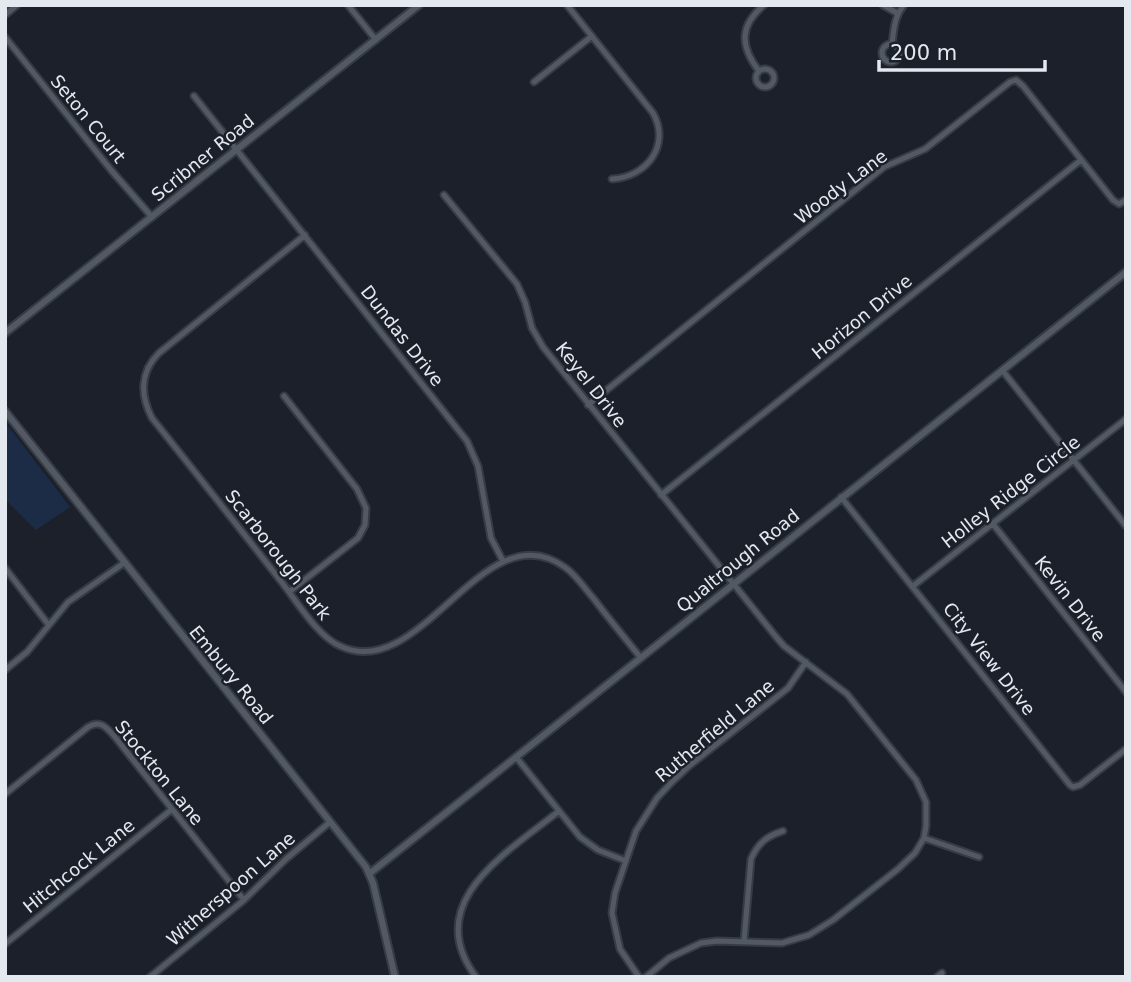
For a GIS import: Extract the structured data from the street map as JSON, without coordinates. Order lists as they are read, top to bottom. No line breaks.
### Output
{"streets":{"street":["Seton Court","Scribner Road","Woody Lane","Horizon Drive","Dundas Drive","Keyel Drive","Holley Ridge Circle","Scarborough Park","Qualtrough Road","Kevin Drive","City View Drive","Embury Road","Rutherfield Lane","Stockton Lane","Hitchcock Lane","Witherspoon Lane"]},"crossings":[["Seton Court","Scribner Road"],["Scribner Road","Dundas Drive"],["Woody Lane","Horizon Drive"],["Woody Lane","Keyel Drive"],["Horizon Drive","Keyel Drive"],["Dundas Drive","Scarborough Park"],["Keyel Drive","Qualtrough Road"],["Keyel Drive","Rutherfield Lane"],["Holley Ridge Circle","Kevin Drive"],["Holley Ridge Circle","City View Drive"],["Qualtrough Road","City View Drive"],["Qualtrough Road","Embury Road"],["Embury Road","Witherspoon Lane"],["Stockton Lane","Hitchcock Lane"],["Stockton Lane","Witherspoon Lane"]],"scale_bar":"200 m"}
